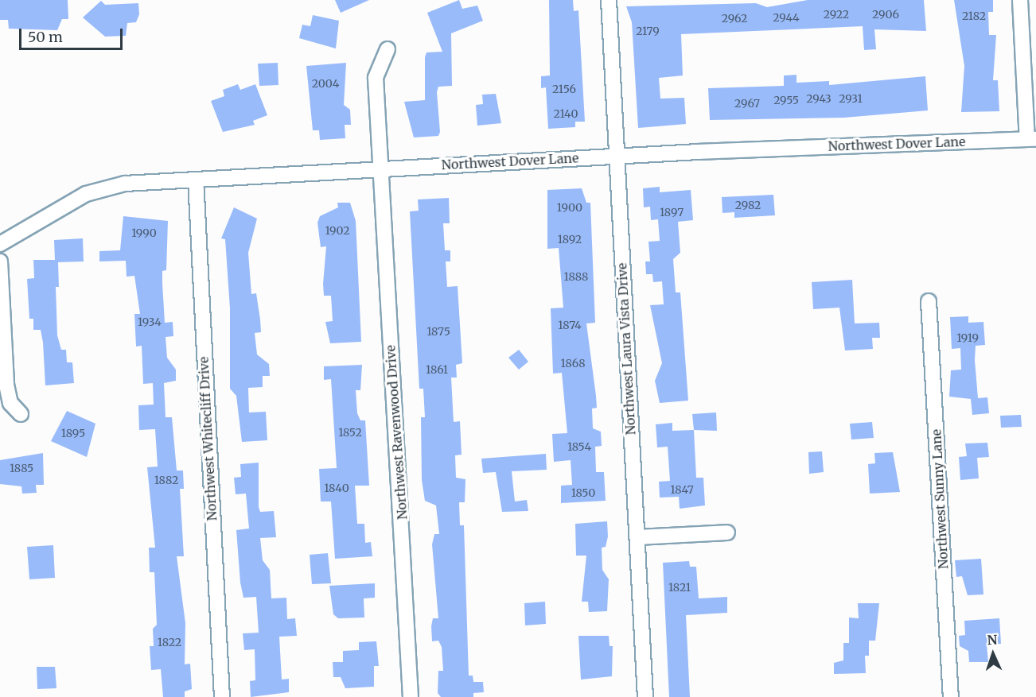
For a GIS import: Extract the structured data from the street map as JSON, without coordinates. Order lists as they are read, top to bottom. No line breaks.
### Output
{"streets":{"street":["Northwest Dover Lane","Northwest Laura Vista Drive","Northwest Ravenwood Drive","Northwest Whitecliff Drive","Northwest Sunny Lane"]},"crossings":[["Northwest Dover Lane","Northwest Laura Vista Drive"],["Northwest Dover Lane","Northwest Ravenwood Drive"],["Northwest Dover Lane","Northwest Whitecliff Drive"]],"house_numbers":["2922","2906","2182","2944","2962","2179","2004","2156","2943","2931","2955","2967","2140","2982","1900","1897","1902","1990","1892","1888","1934","1874","1875","1919","1868","1861","1852","1895","1854","1885","1882","1840","1847","1850","1821","1822"],"scale_bar":"50 m","north":"top"}
